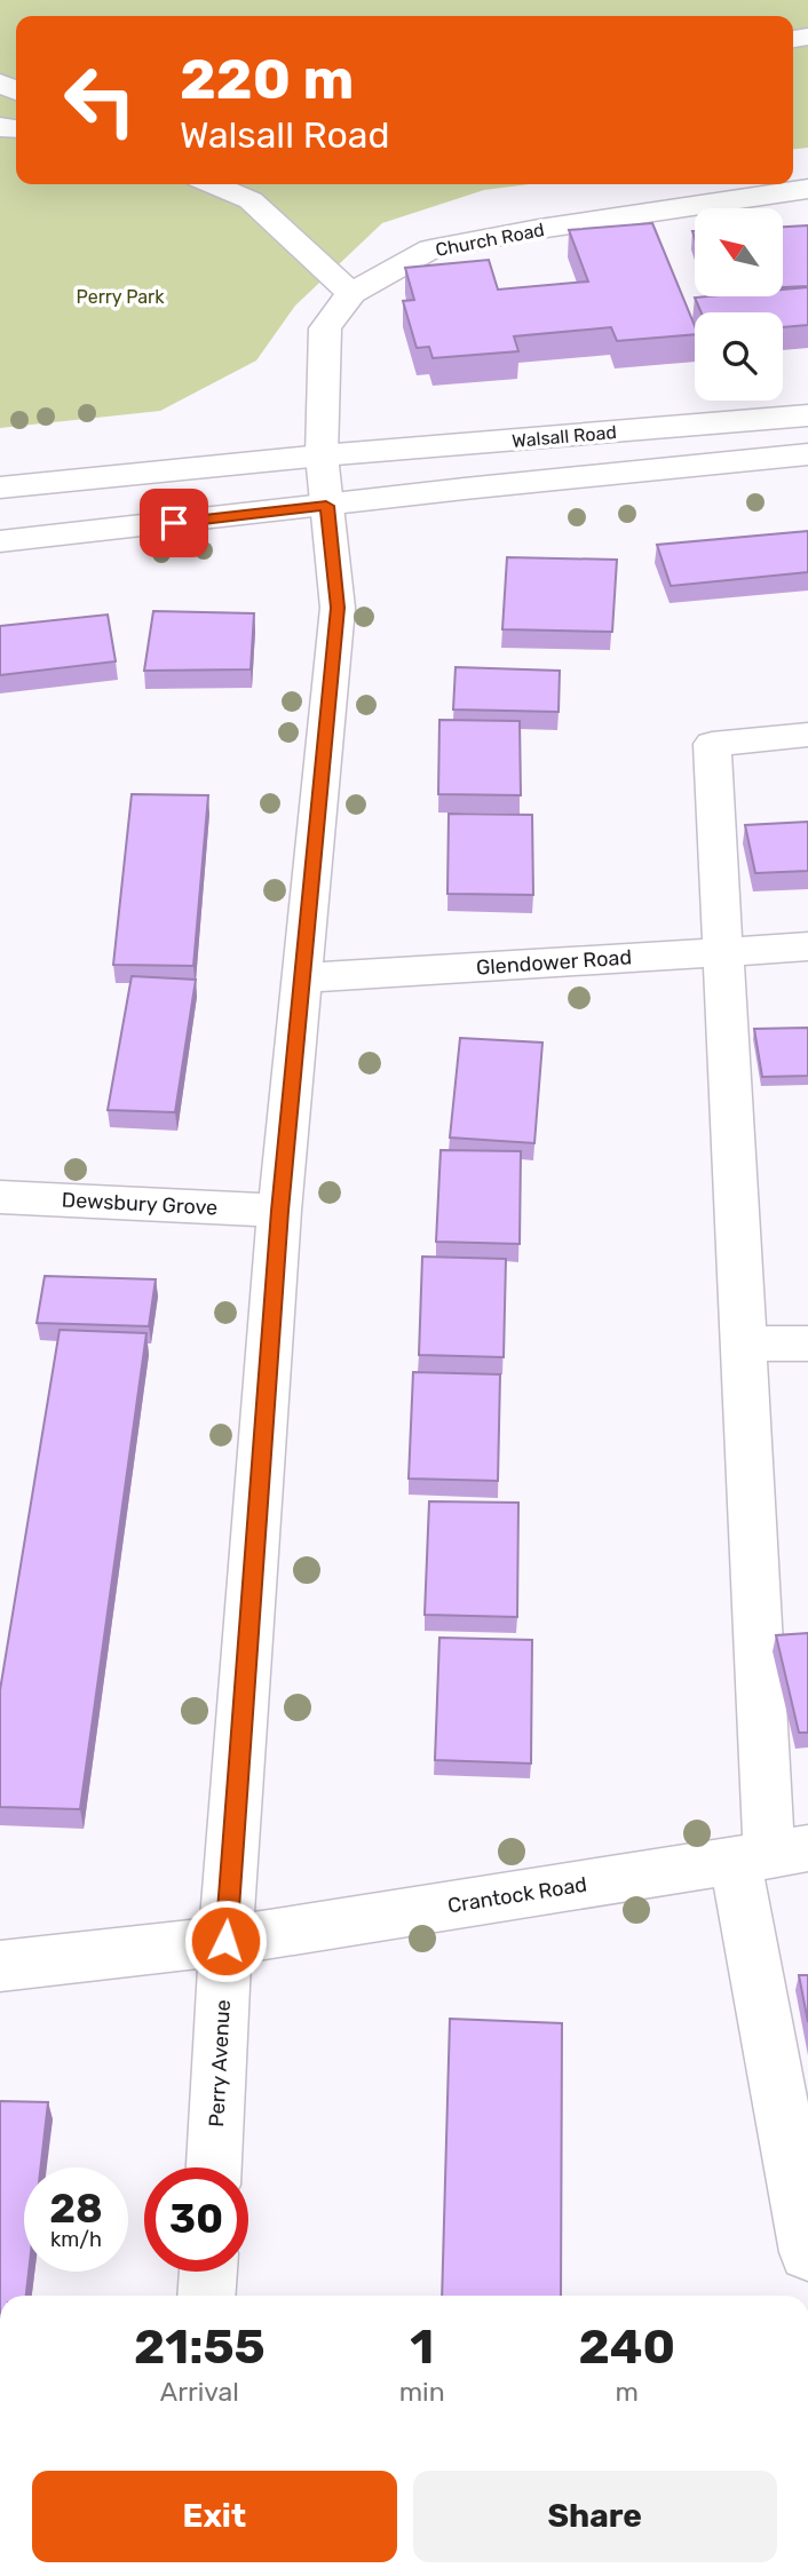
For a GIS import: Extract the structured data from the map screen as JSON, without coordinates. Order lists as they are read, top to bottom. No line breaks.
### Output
{"streets":{"main road":["Church Road","Walsall Road","Glendower Road","Dewsbury Grove","Crantock Road","Perry Avenue"]},"crossings":[["Church Road","Walsall Road"],["Glendower Road","Perry Avenue"],["Dewsbury Grove","Perry Avenue"],["Crantock Road","Perry Avenue"]],"parks":["Perry Park"],"north":"top left","page":{"turn":["220 m","Walsall Road"],"speed":"28 km/h","limit":"30","eta":["21:55","Arrival","1","min","240","m"],"buttons":["Exit","Share"]}}
